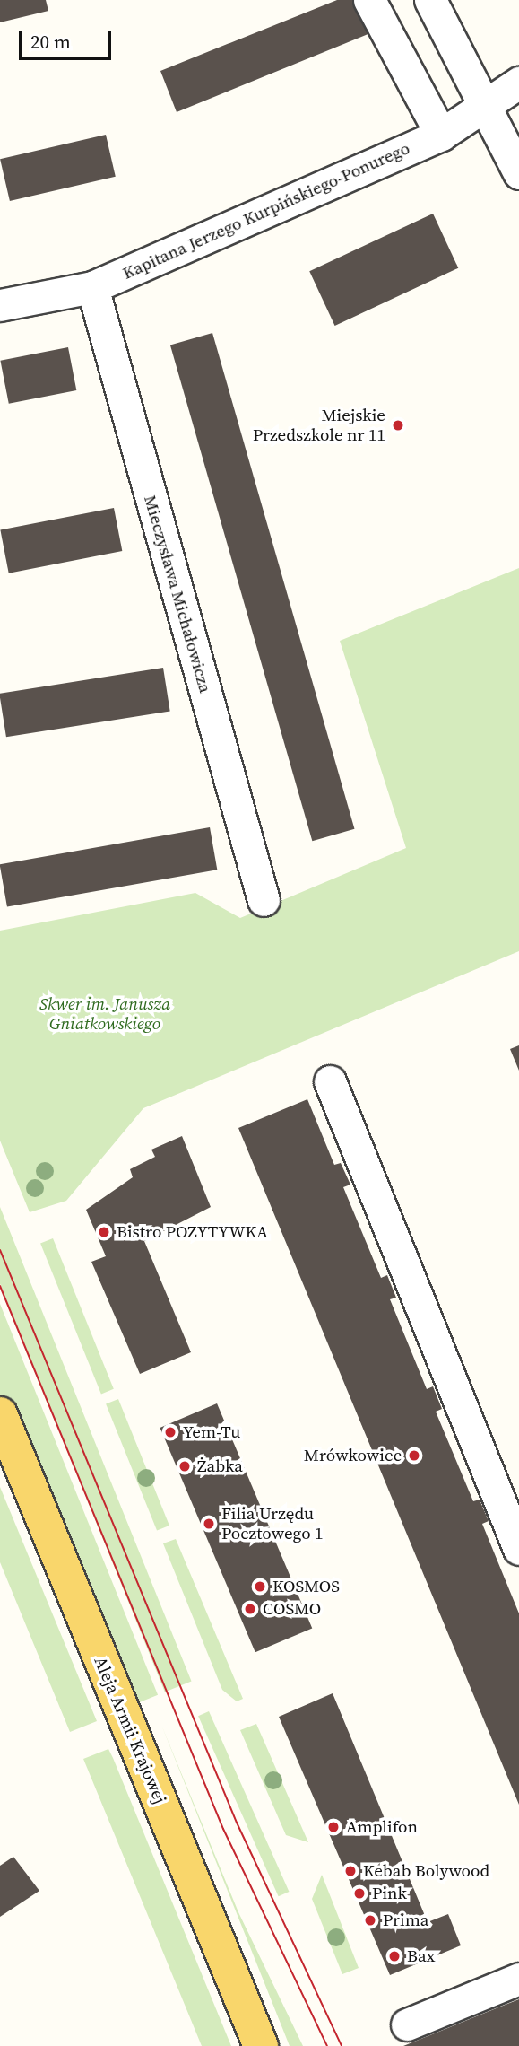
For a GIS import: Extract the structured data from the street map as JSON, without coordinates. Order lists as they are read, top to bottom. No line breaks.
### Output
{"streets":{"main road":["Aleja Armii Krajowej"],"street":["Kapitana Jerzego Kurpińskiego-Ponurego","Mieczysława Michałowicza"]},"crossings":[["Kapitana Jerzego Kurpińskiego-Ponurego","Mieczysława Michałowicza"]],"parks":["Skwer im. Janusza Gniatkowskiego"],"places":["Miejskie Przedszkole nr 11","Bistro POZYTYWKA","Yem-Tu","Mrówkowiec","Żabka","Filia Urzędu Pocztowego 1","KOSMOS","COSMO","Amplifon","Kebab Bolywood","Pink","Prima","Bax"],"scale_bar":"20 m"}
